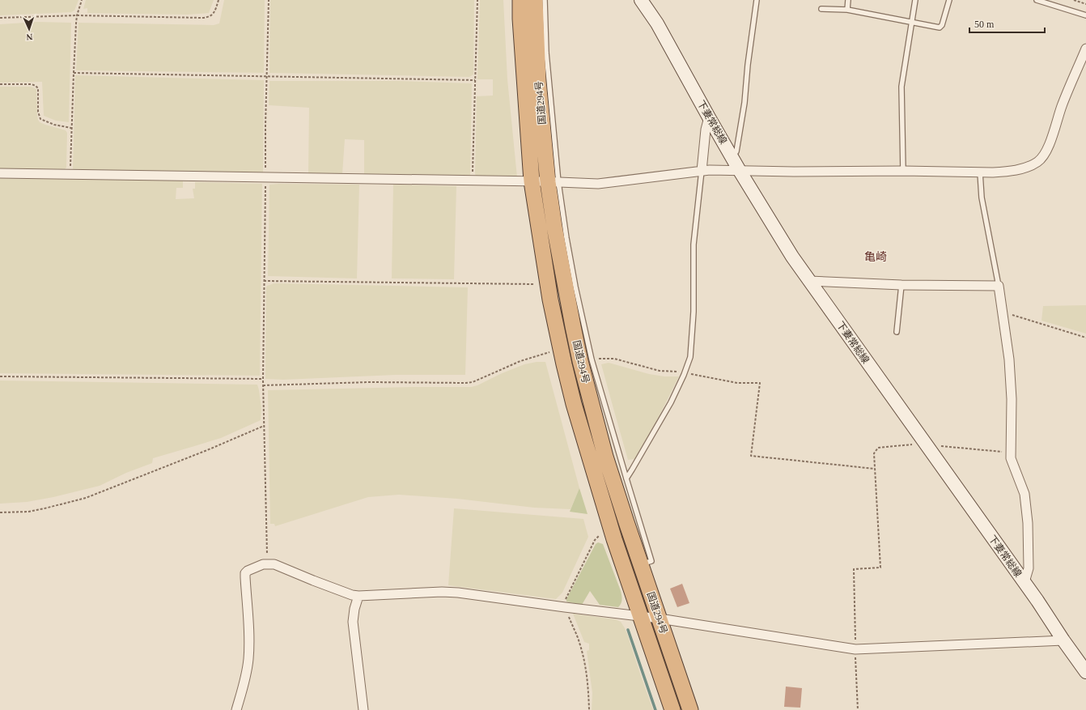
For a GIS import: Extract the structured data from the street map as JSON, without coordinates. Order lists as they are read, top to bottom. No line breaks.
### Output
{"streets":{"highway":["国道294号"],"main road":["下妻常総線"]},"districts":["亀崎"],"scale_bar":"50 m","north":"bottom"}
